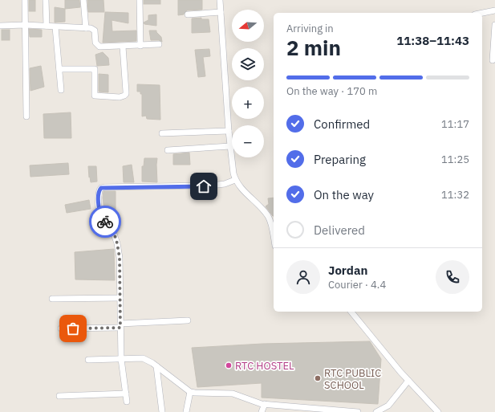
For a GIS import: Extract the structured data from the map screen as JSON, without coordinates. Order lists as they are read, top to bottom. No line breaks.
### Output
{"places":["RTC HOSTEL","RTC PUBLIC SCHOOL"],"north":"left","page":{"map_buttons":["+","−"],"heading":["2 min","Arriving in","11:38–11:43"],"panel":["Jordan","Courier · 4.4"],"bar":"On the way · 170 m","list":[["Confirmed","11:17"],["Preparing","11:25"],["On the way","11:32"],"Delivered"]}}
